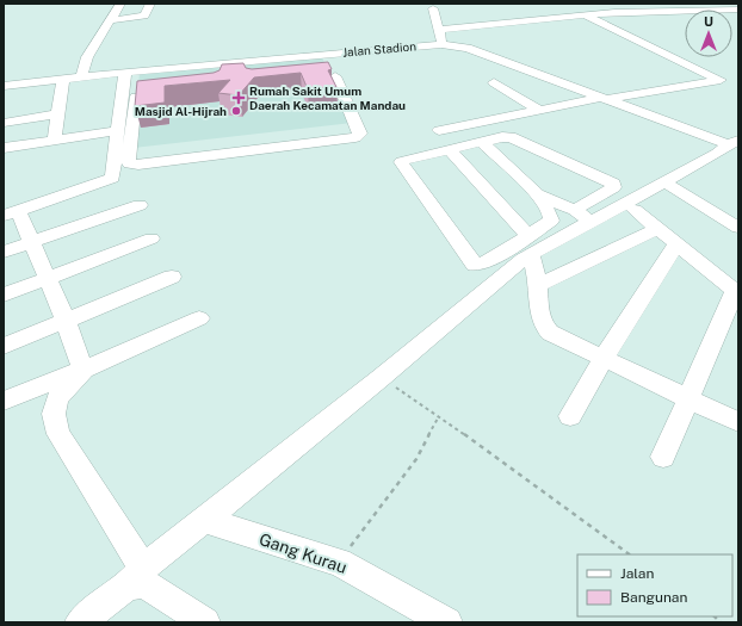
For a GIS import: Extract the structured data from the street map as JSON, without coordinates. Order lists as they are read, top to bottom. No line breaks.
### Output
{"streets":{"street":["Jalan Stadion","Gang Kurau"]},"places":{"health":["Rumah Sakit Umum Daerah Kecamatan Mandau"],"other":["Masjid Al-Hijrah"]},"legend":["Jalan","Bangunan"],"north":"top"}
